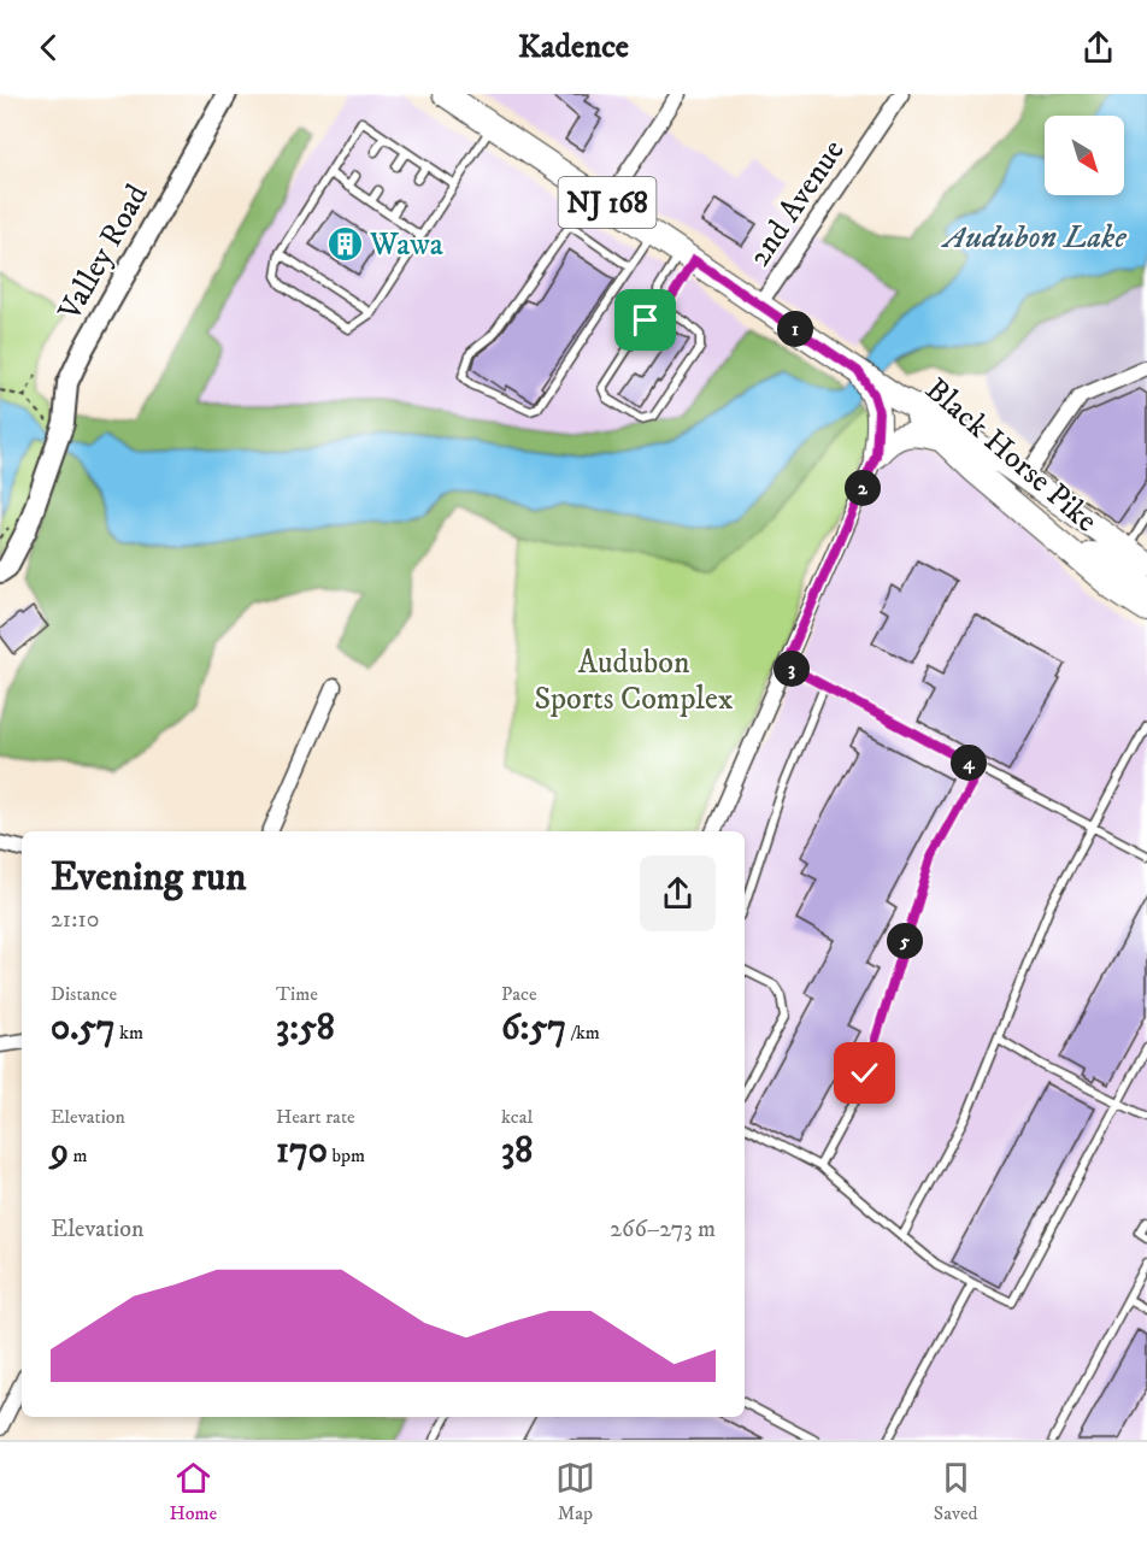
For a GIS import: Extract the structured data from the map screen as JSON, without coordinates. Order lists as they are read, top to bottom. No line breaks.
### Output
{"streets":{"main road":["NJ 168","Black Horse Pike"],"street":["2nd Avenue","Valley Road"]},"crossings":[["NJ 168","2nd Avenue"],["NJ 168","Black Horse Pike"]],"water":["Audubon Lake"],"parks":["Audubon Sports Complex"],"places":{"building":["Wawa"]},"north":"bottom right","page":{"header":"Kadence","pins":["1","2","3","4","5"],"heading":["Evening run","21:10"],"stats":[["Distance","0.57 km"],["Time","3:58"],["Pace","6:57 /km"],["Elevation","9 m"],["Heart rate","170 bpm"],["kcal","38"]],"chart":["Elevation","266–273 m"],"tabs":["Home","Map","Saved"]}}
